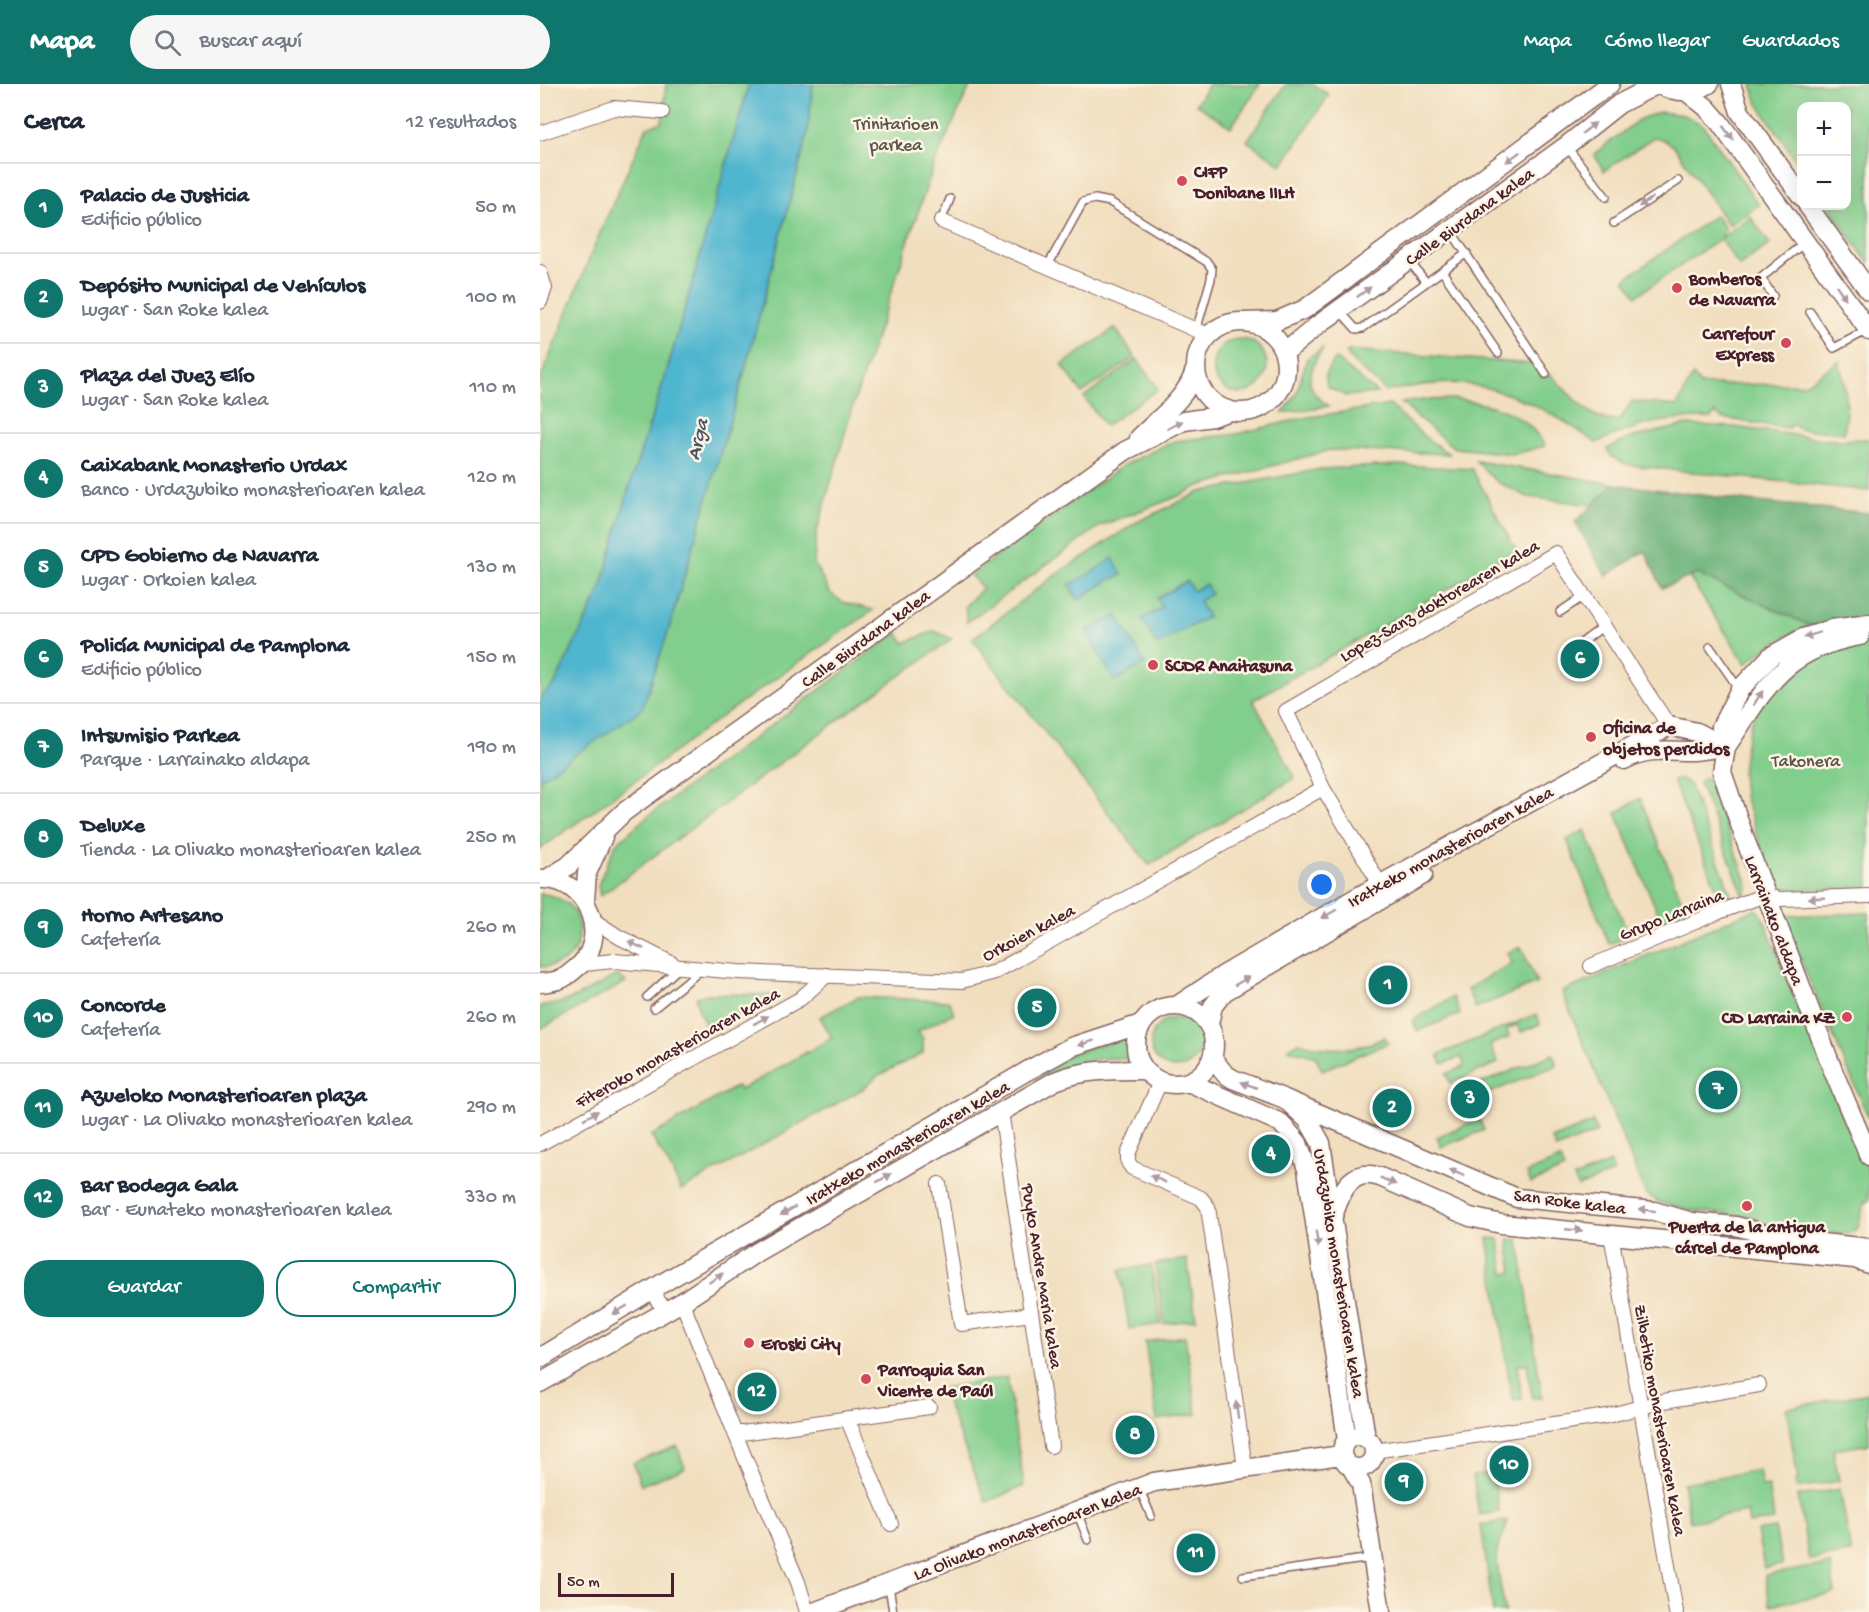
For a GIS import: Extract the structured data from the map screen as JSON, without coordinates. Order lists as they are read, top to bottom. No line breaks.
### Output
{"streets":{"street":["Calle Biurdana kalea","Lopez-Sanz doktorearen kalea","Iratxeko monasterioaren kalea","Grupo Larraina","Larrainako aldapa","Orkoien kalea","Fiteroko monasterioaren kalea","San Roke kalea","Urdazubiko monasterioaren kalea","Puyko Andre Maria kalea","Zilbetiko monasterioaren kalea","La Olivako monasterioaren kalea"]},"crossings":[["Lopez-Sanz doktorearen kalea","Iratxeko monasterioaren kalea"],["Lopez-Sanz doktorearen kalea","Orkoien kalea"],["Iratxeko monasterioaren kalea","Larrainako aldapa"],["Iratxeko monasterioaren kalea","Urdazubiko monasterioaren kalea"],["Iratxeko monasterioaren kalea","Puyko Andre Maria kalea"],["Grupo Larraina","Larrainako aldapa"],["Orkoien kalea","Fiteroko monasterioaren kalea"],["San Roke kalea","Urdazubiko monasterioaren kalea"],["San Roke kalea","Zilbetiko monasterioaren kalea"],["Urdazubiko monasterioaren kalea","La Olivako monasterioaren kalea"],["Zilbetiko monasterioaren kalea","La Olivako monasterioaren kalea"]],"one_way":["Fiteroko monasterioaren kalea"],"water":["Arga"],"parks":["Trinitarioen parkea","Takonera"],"places":["CIFP Donibane IILH","Bomberos de Navarra","Carrefour Express","SCDR Anaitasuna","Oficina de objetos perdidos","CD Larraina KZ","Puerta de la antigua cárcel de Pamplona","Eroski City","Parroquia San Vicente de Paúl"],"scale_bar":"50 m","page":{"header":"Mapa","search":"Buscar aquí","nav":["Mapa","Cómo llegar","Guardados"],"heading":["Cerca","12 resultados"],"map_buttons":["+","−"],"list":[{"mark":"1","name":"Palacio de Justicia","note":"Edificio público","value":"50 m"},{"mark":"2","name":"Depósito Municipal de Vehículos","note":"Lugar · San Roke kalea","value":"100 m"},{"mark":"3","name":"Plaza del Juez Elío","note":"Lugar · San Roke kalea","value":"110 m"},{"mark":"4","name":"Caixabank Monasterio Urdax","note":"Banco · Urdazubiko monasterioaren kalea","value":"120 m"},{"mark":"5","name":"CPD Gobierno de Navarra","note":"Lugar · Orkoien kalea","value":"130 m"},{"mark":"6","name":"Policía Municipal de Pamplona","note":"Edificio público","value":"150 m"},{"mark":"7","name":"Intsumisio Parkea","note":"Parque · Larrainako aldapa","value":"190 m"},{"mark":"8","name":"Deluxe","note":"Tienda · La Olivako monasterioaren kalea","value":"250 m"},{"mark":"9","name":"Horno Artesano","note":"Cafetería","value":"260 m"},{"mark":"10","name":"Concorde","note":"Cafetería","value":"260 m"},{"mark":"11","name":"Azueloko Monasterioaren plaza","note":"Lugar · La Olivako monasterioaren kalea","value":"290 m"},{"mark":"12","name":"Bar Bodega Gala","note":"Bar · Eunateko monasterioaren kalea","value":"330 m"}],"pins":["6","1","5","7","3","2","4","12","8","10","9","11"],"buttons":["Guardar","Compartir"],"scale":"50 m"}}
